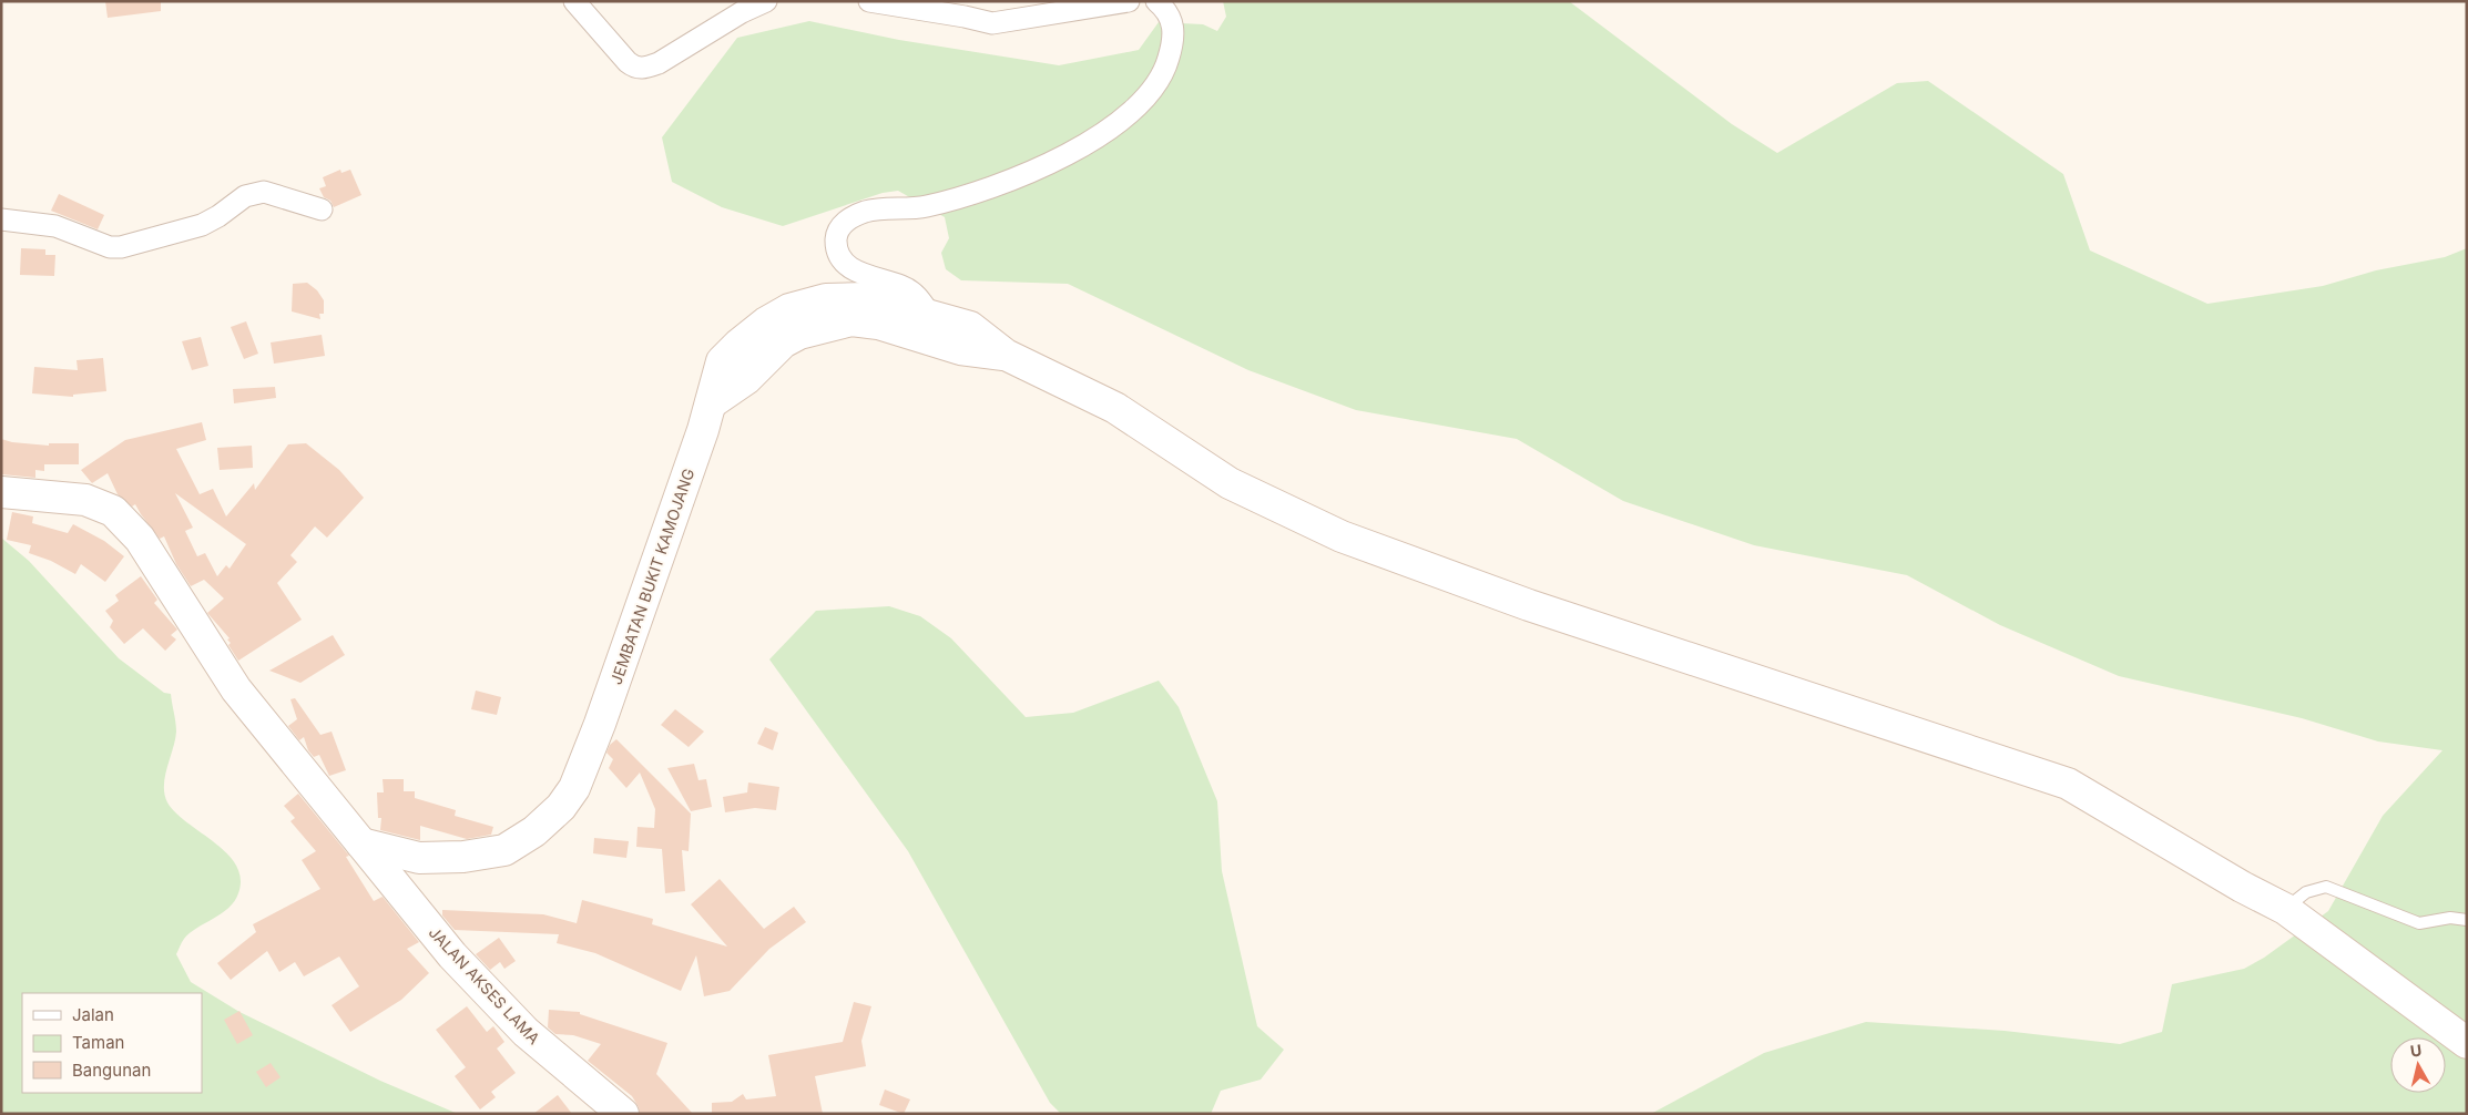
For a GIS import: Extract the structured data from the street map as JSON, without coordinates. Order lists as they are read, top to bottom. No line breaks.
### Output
{"streets":{"main road":["JEMBATAN BUKIT KAMOJANG","JALAN AKSES LAMA"]},"crossings":[["JEMBATAN BUKIT KAMOJANG","JALAN AKSES LAMA"]],"legend":["Jalan","Taman","Bangunan"],"north":"top"}
